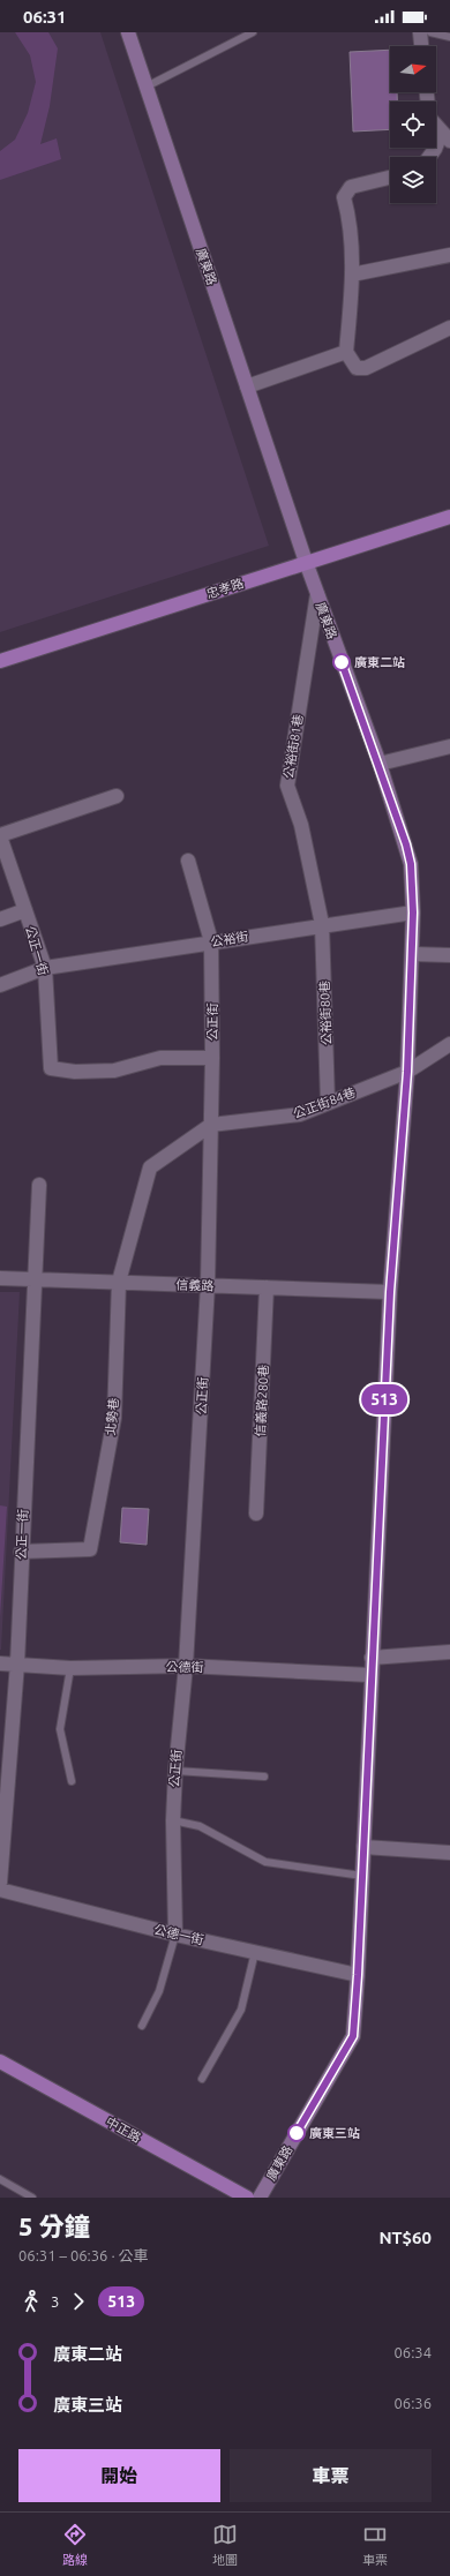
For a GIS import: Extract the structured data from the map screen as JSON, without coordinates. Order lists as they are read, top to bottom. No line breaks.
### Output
{"streets":{"main road":["忠孝路","中正路"],"street":["廣東路","公裕街81巷","公裕街","公正一街","公裕街80巷","公正街","公正街84巷","信義路","信義路280巷","北勢巷","公德街","公德一街"]},"crossings":[["廣東路","忠孝路"],["廣東路","公裕街81巷"],["廣東路","公裕街"],["廣東路","公正街84巷"],["廣東路","信義路"],["廣東路","公德街"],["廣東路","公德一街"],["公裕街81巷","公裕街"],["公裕街81巷","公裕街80巷"],["公裕街","公正一街"],["公裕街","公裕街80巷"],["公裕街","公正街"],["公正一街","公正街"],["公正一街","信義路"],["公正一街","北勢巷"],["公正一街","公德街"],["公裕街80巷","公正街84巷"],["公正街","公正街84巷"],["公正街","信義路"],["公正街","北勢巷"],["公正街","公德街"],["公正街","公德一街"],["公正街84巷","北勢巷"],["信義路","信義路280巷"],["信義路","北勢巷"]],"places":["廣東二站","廣東三站"],"lines":["bus line 513"],"north":"right","page":{"status":"06:31","on_map":"513","heading":["5 分鐘","06:31 – 06:36 · 公車","NT$60"],"legs":["3","513"],"list":[{"name":"廣東二站","value":"06:34"},{"name":"廣東三站","value":"06:36"}],"buttons":["開始","車票"],"tabs":["路線","地圖","車票"]}}
